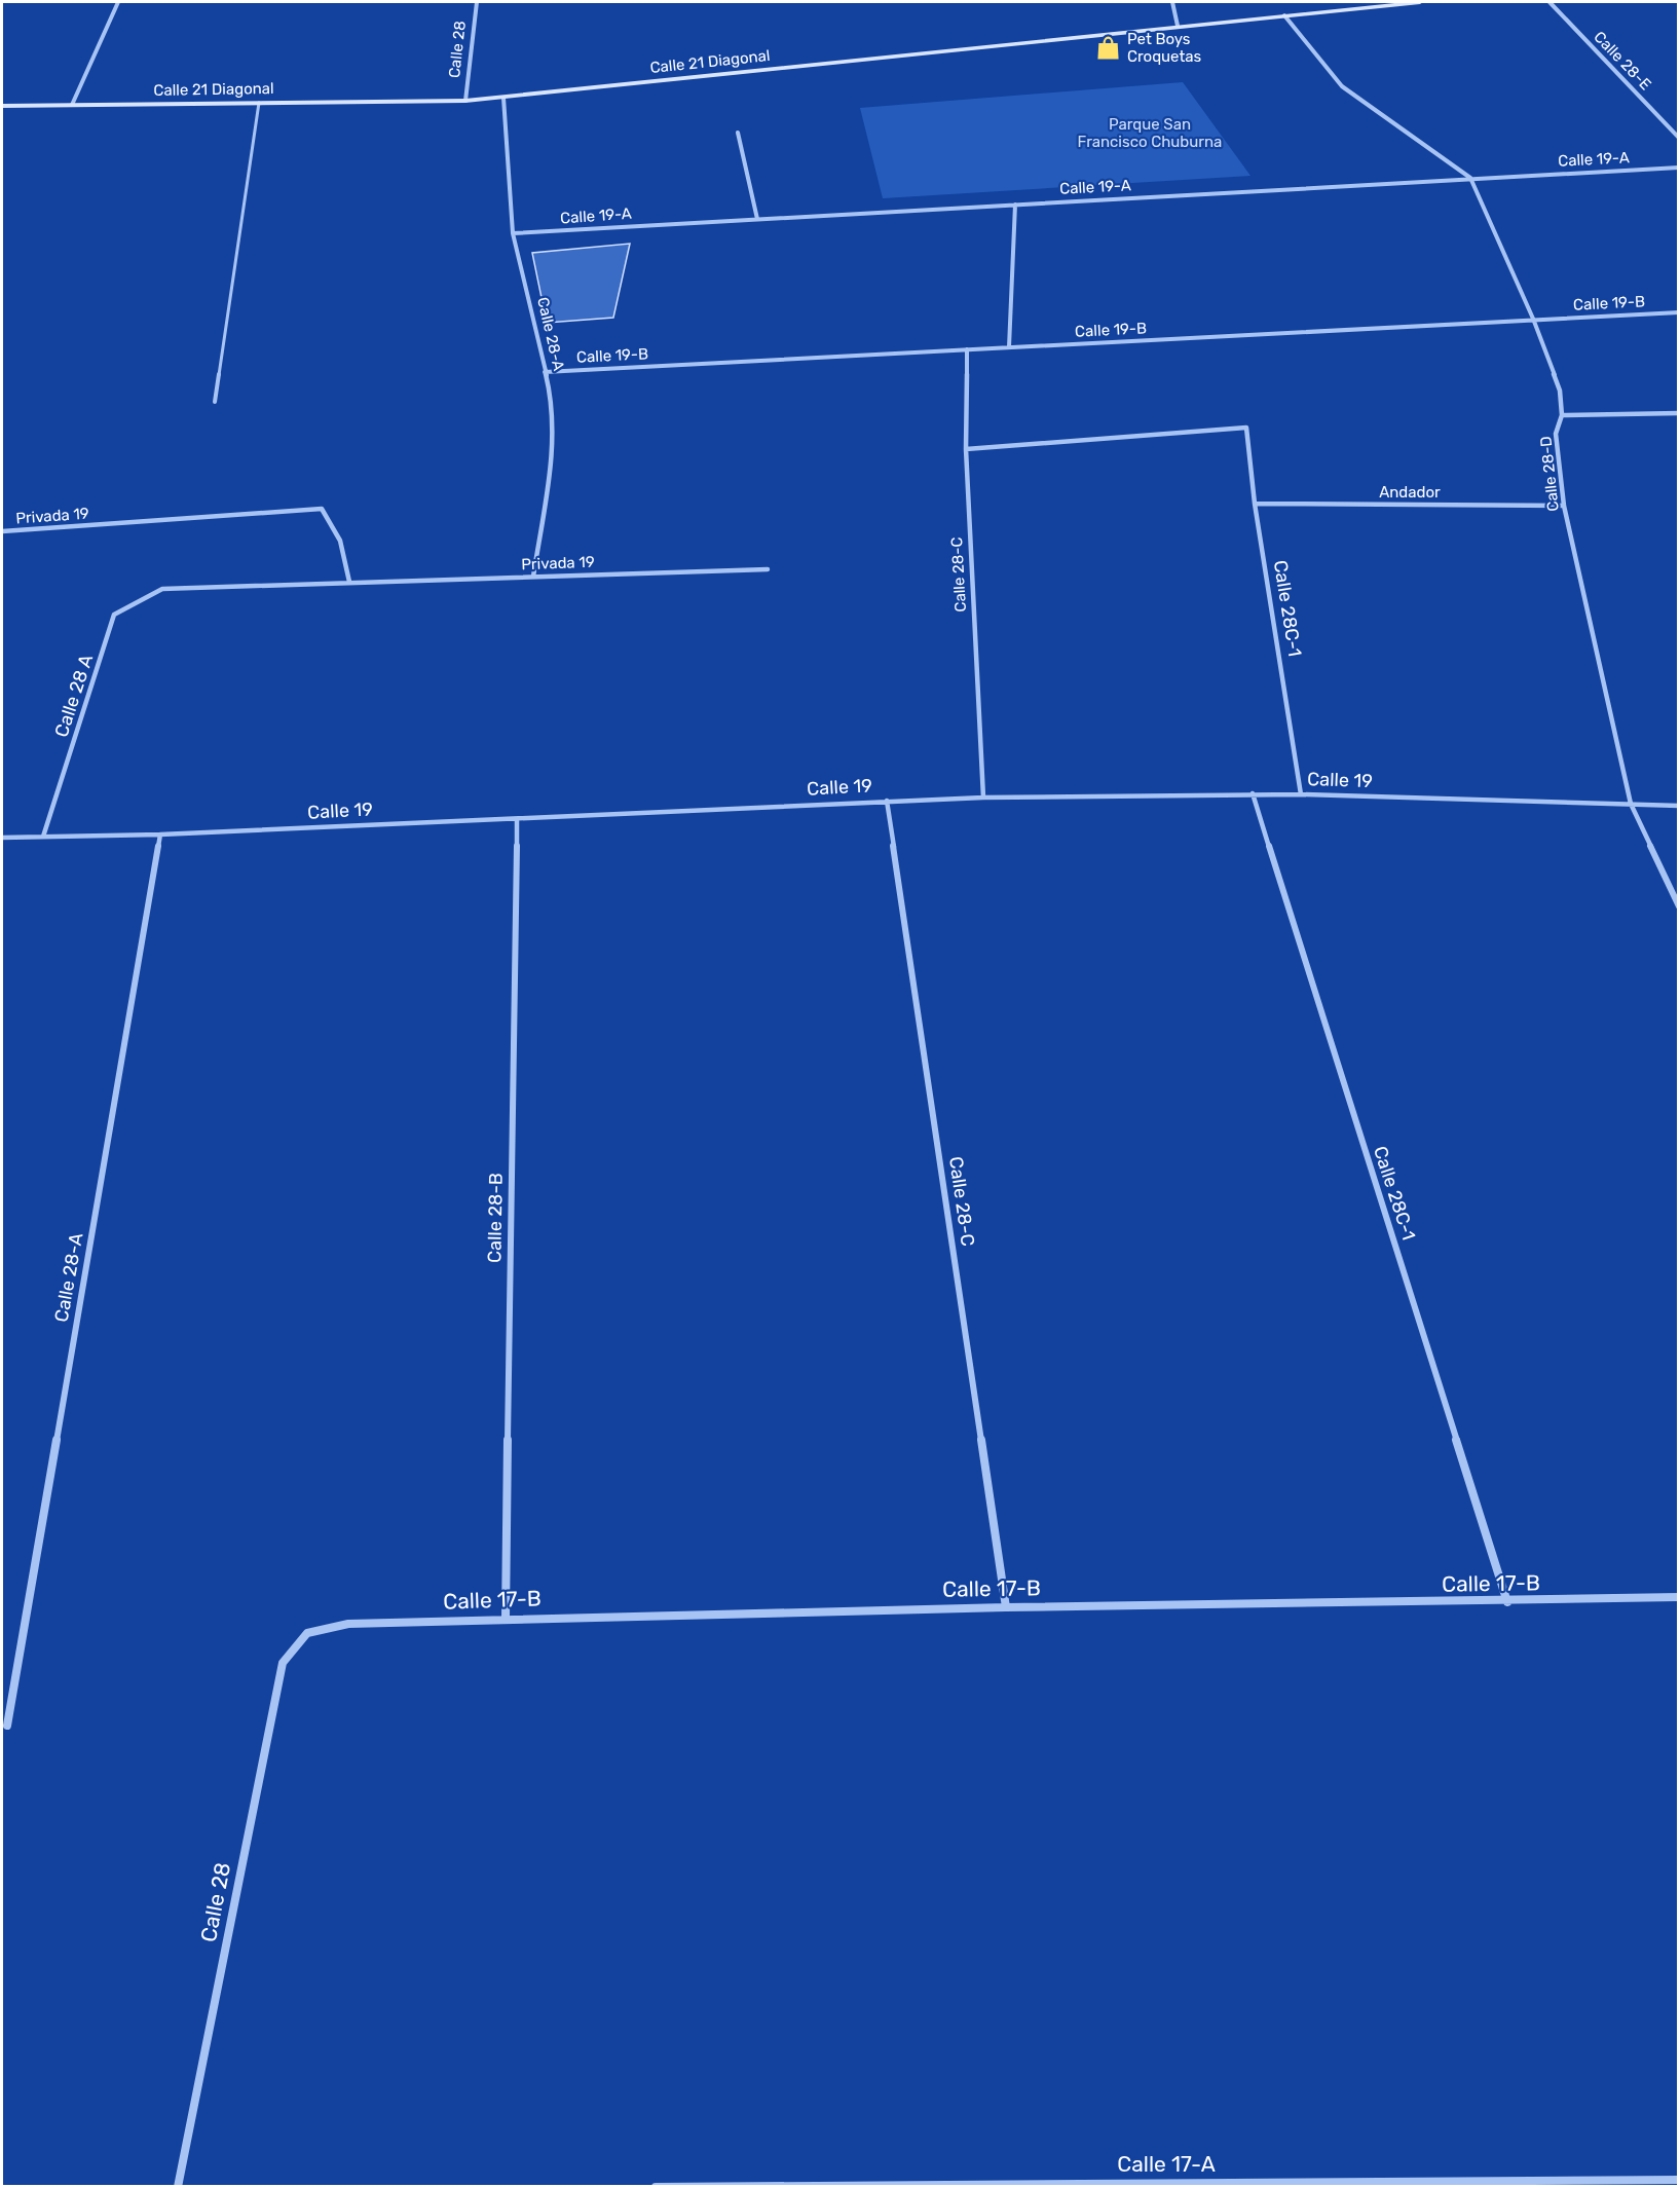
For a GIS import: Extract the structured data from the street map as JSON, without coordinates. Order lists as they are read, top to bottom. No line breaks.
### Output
{"streets":{"main road":["Calle 21 Diagonal"],"street":["Calle 28","Calle 28-E","Calle 19-A","Calle 19-B","Calle 28-A","Calle 28-D","Andador","Privada 19","Calle 28-C","Calle 28C-1","Calle 28 A","Calle 19","Calle 28-B","Calle 17-B","Calle 17-A"]},"crossings":[["Calle 28","Calle 21 Diagonal"],["Calle 28","Calle 17-B"],["Calle 21 Diagonal","Calle 28-A"],["Calle 19-A","Calle 28-A"],["Calle 19-A","Calle 28-D"],["Calle 19-B","Calle 28-A"],["Calle 19-B","Calle 28-D"],["Calle 19-B","Calle 28-C"],["Calle 28-A","Privada 19"],["Calle 28-A","Calle 19"],["Calle 28-D","Andador"],["Calle 28-D","Calle 19"],["Andador","Calle 28C-1"],["Privada 19","Calle 28 A"],["Calle 28-C","Calle 28C-1"],["Calle 28-C","Calle 19"],["Calle 28-C","Calle 17-B"],["Calle 28C-1","Calle 19"],["Calle 28C-1","Calle 17-B"],["Calle 28 A","Calle 19"],["Calle 19","Calle 28-B"],["Calle 28-B","Calle 17-B"]],"parks":["Parque San Francisco Chuburna"],"places":{"shop":["Pet Boys Croquetas"]}}
